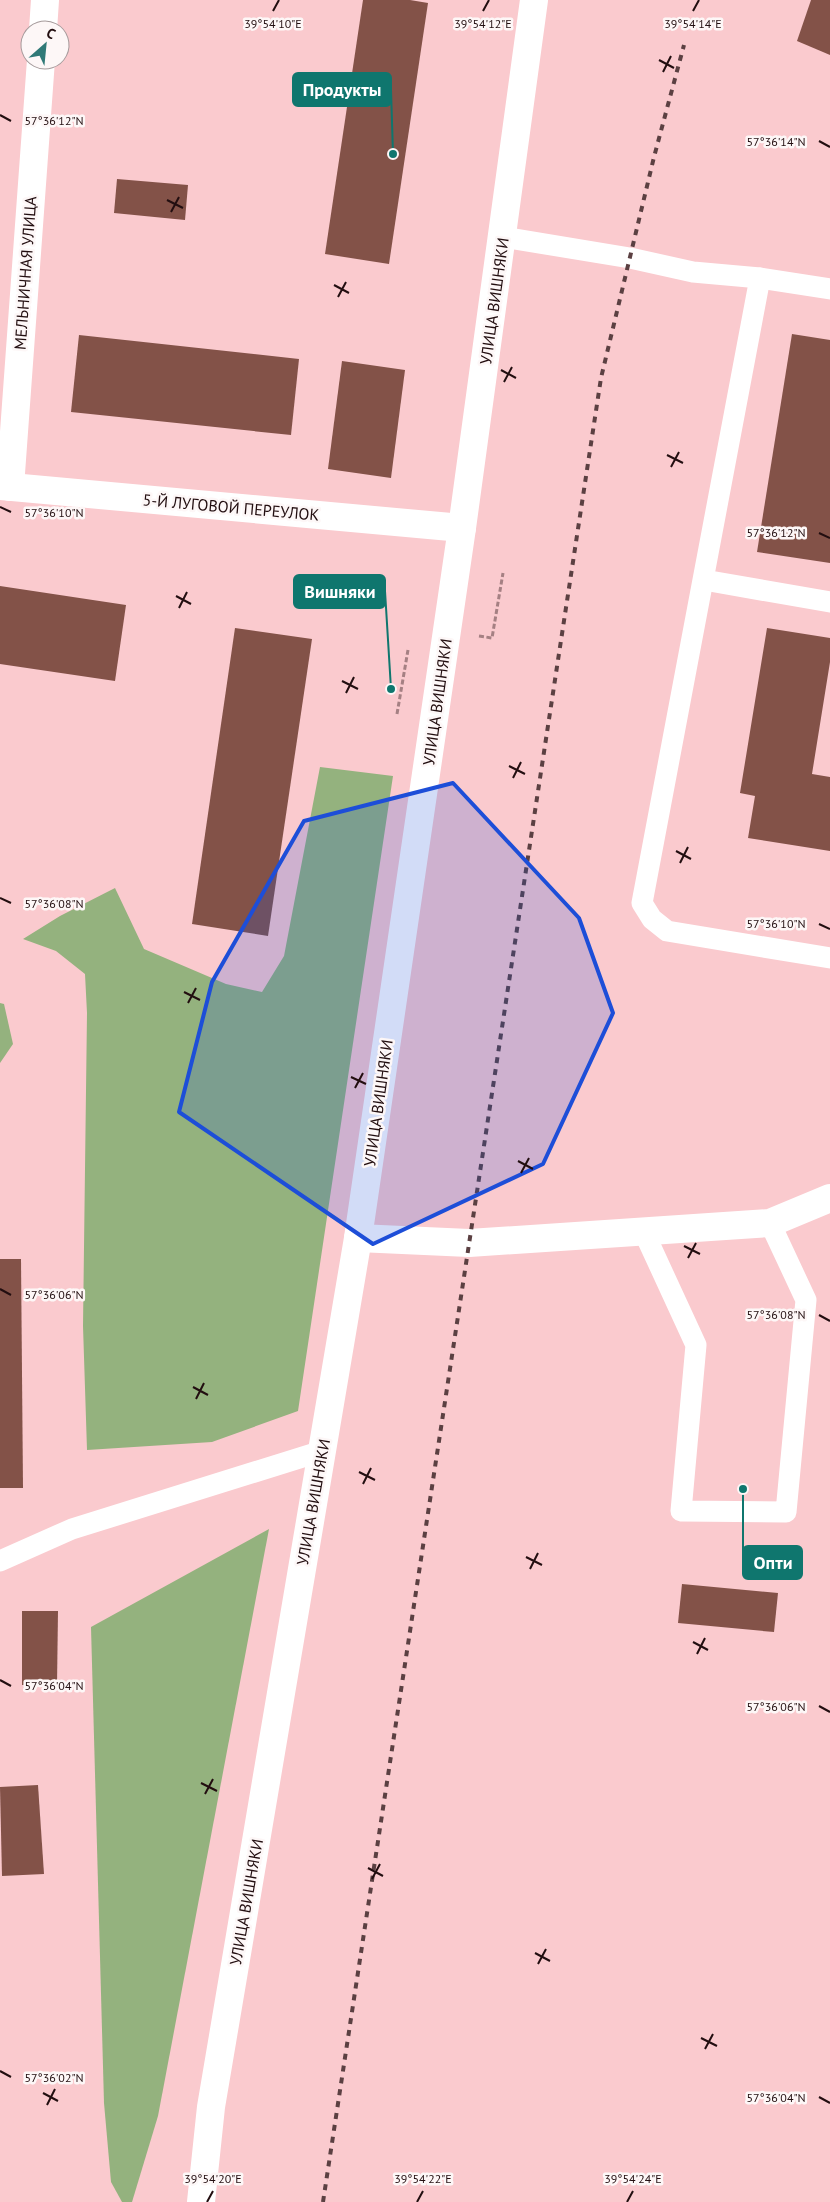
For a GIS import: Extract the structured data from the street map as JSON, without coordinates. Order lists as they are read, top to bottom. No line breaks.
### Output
{"streets":{"street":["МЕЛЬНИЧНАЯ УЛИЦА","УЛИЦА ВИШНЯКИ","5-Й ЛУГОВОЙ ПЕРЕУЛОК"]},"crossings":[["МЕЛЬНИЧНАЯ УЛИЦА","5-Й ЛУГОВОЙ ПЕРЕУЛОК"],["УЛИЦА ВИШНЯКИ","5-Й ЛУГОВОЙ ПЕРЕУЛОК"]],"places":["Продукты","Вишняки","Опти"],"north":"top right","coordinates":["39°54'10\"E","39°54'12\"E","39°54'14\"E","57°36'12\"N","57°36'14\"N","57°36'10\"N","57°36'08\"N","57°36'06\"N","57°36'04\"N","57°36'02\"N","39°54'20\"E","39°54'22\"E","39°54'24\"E"]}
